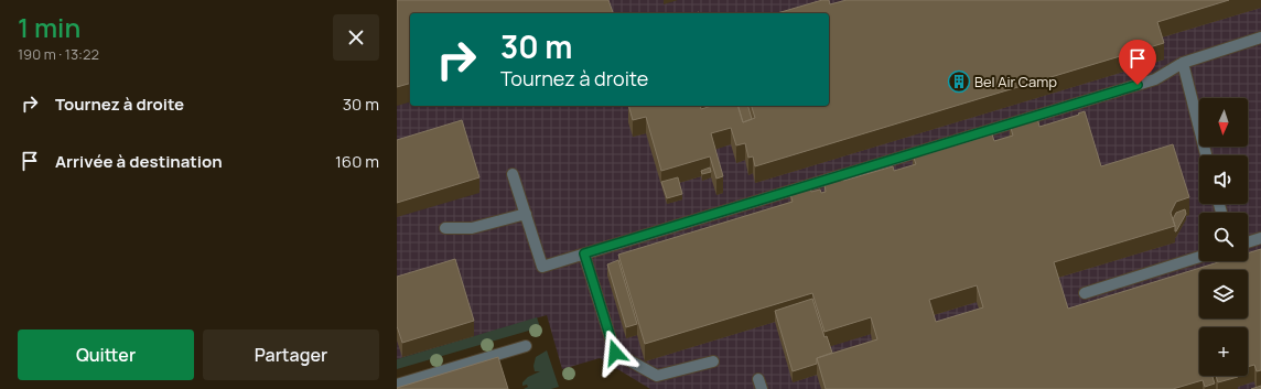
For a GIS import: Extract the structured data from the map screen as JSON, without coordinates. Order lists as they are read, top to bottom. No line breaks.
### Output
{"places":{"building":["Bel Air Camp"]},"north":"bottom","page":{"heading":["1 min","190 m · 13:22"],"turn":["30 m","Tournez à droite"],"list":[{"name":"Tournez à droite","value":"30 m"},{"name":"Arrivée à destination","value":"160 m"}],"map_buttons":"+","buttons":["Quitter","Partager"]}}
